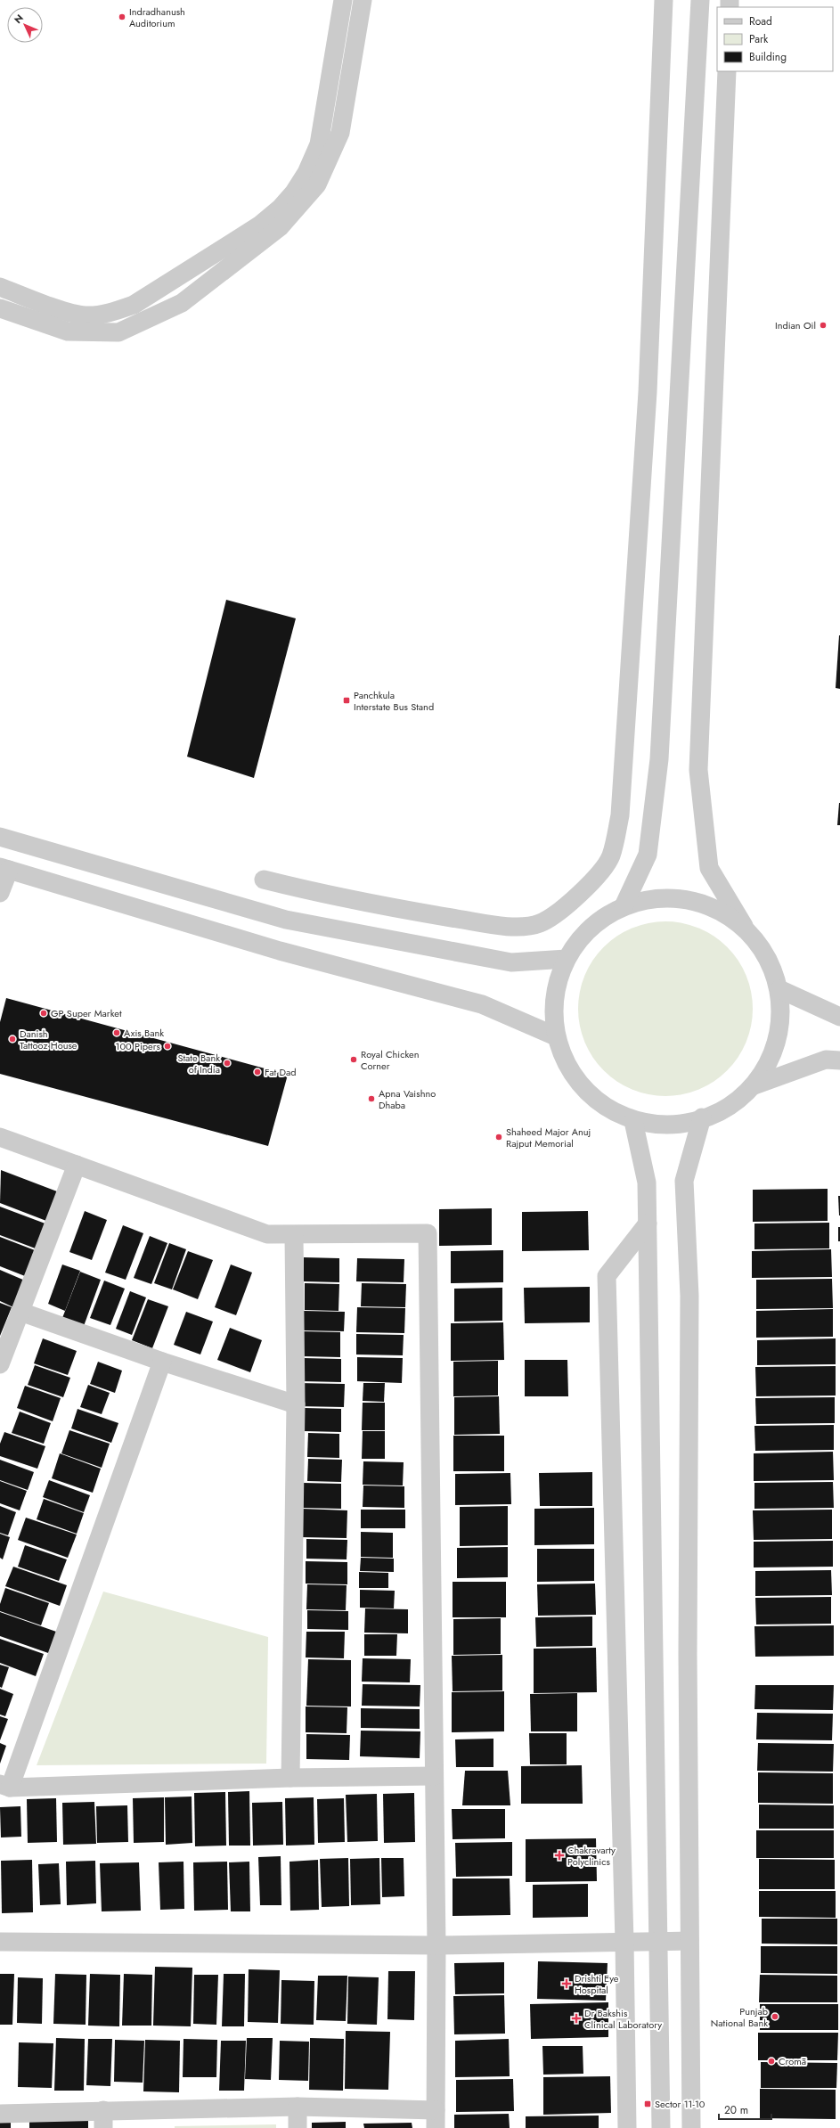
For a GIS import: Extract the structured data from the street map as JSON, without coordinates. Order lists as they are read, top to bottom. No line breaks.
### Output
{"places":{"other":["Indradhanush Auditorium","Indian Oil","GP Super Market","Axis Bank","Danish Tattooz House","100 Pipers","Royal Chicken Corner","State Bank of India","Fat Dad","Apna Vaishno Dhaba","Shaheed Major Anuj Rajput Memorial","Punjab National Bank","Cromā"],"transit":["Panchkula Interstate Bus Stand","Sector 11-10"],"health":["Chakravarty Polyclinics","Drishti Eye Hospital","Dr Bakshis Clinical Laboratory"]},"legend":["Road","Park","Building"],"scale_bar":"20 m","north":"top left"}
